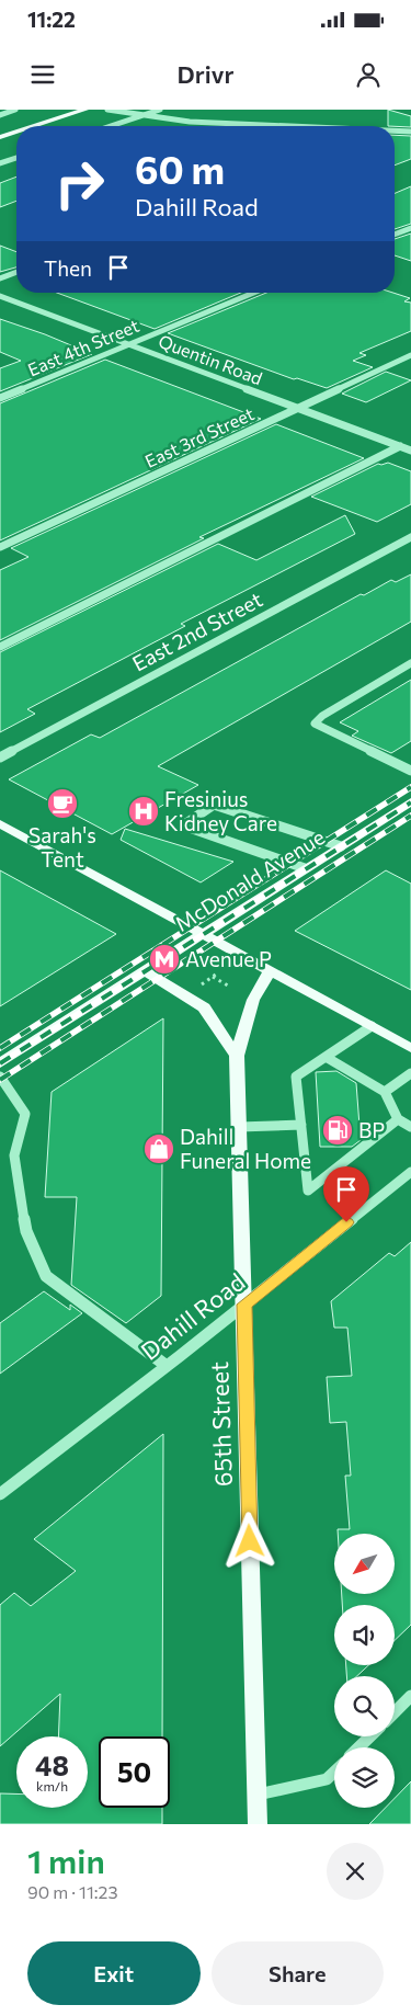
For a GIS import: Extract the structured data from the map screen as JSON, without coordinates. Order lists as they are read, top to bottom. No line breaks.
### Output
{"streets":{"main road":["McDonald Avenue","65th Street"],"street":["East 4th Street","Quentin Road","East 3rd Street","East 2nd Street","Dahill Road"]},"crossings":[["East 4th Street","Quentin Road"],["Quentin Road","East 3rd Street"],["Dahill Road","65th Street"]],"places":{"cafe":["Sarah's Tent"],"hospital":["Fresinius Kidney Care"],"metro station":["Avenue P"],"fuel station":["BP"],"shop":["Dahill Funeral Home"]},"north":"bottom left","page":{"status":"11:22","header":"Drivr","turn":["60 m","Dahill Road"],"then":"Then","speed":"48 km/h","limit":"50","heading":["1 min","90 m · 11:23"],"buttons":["Exit","Share"]}}
